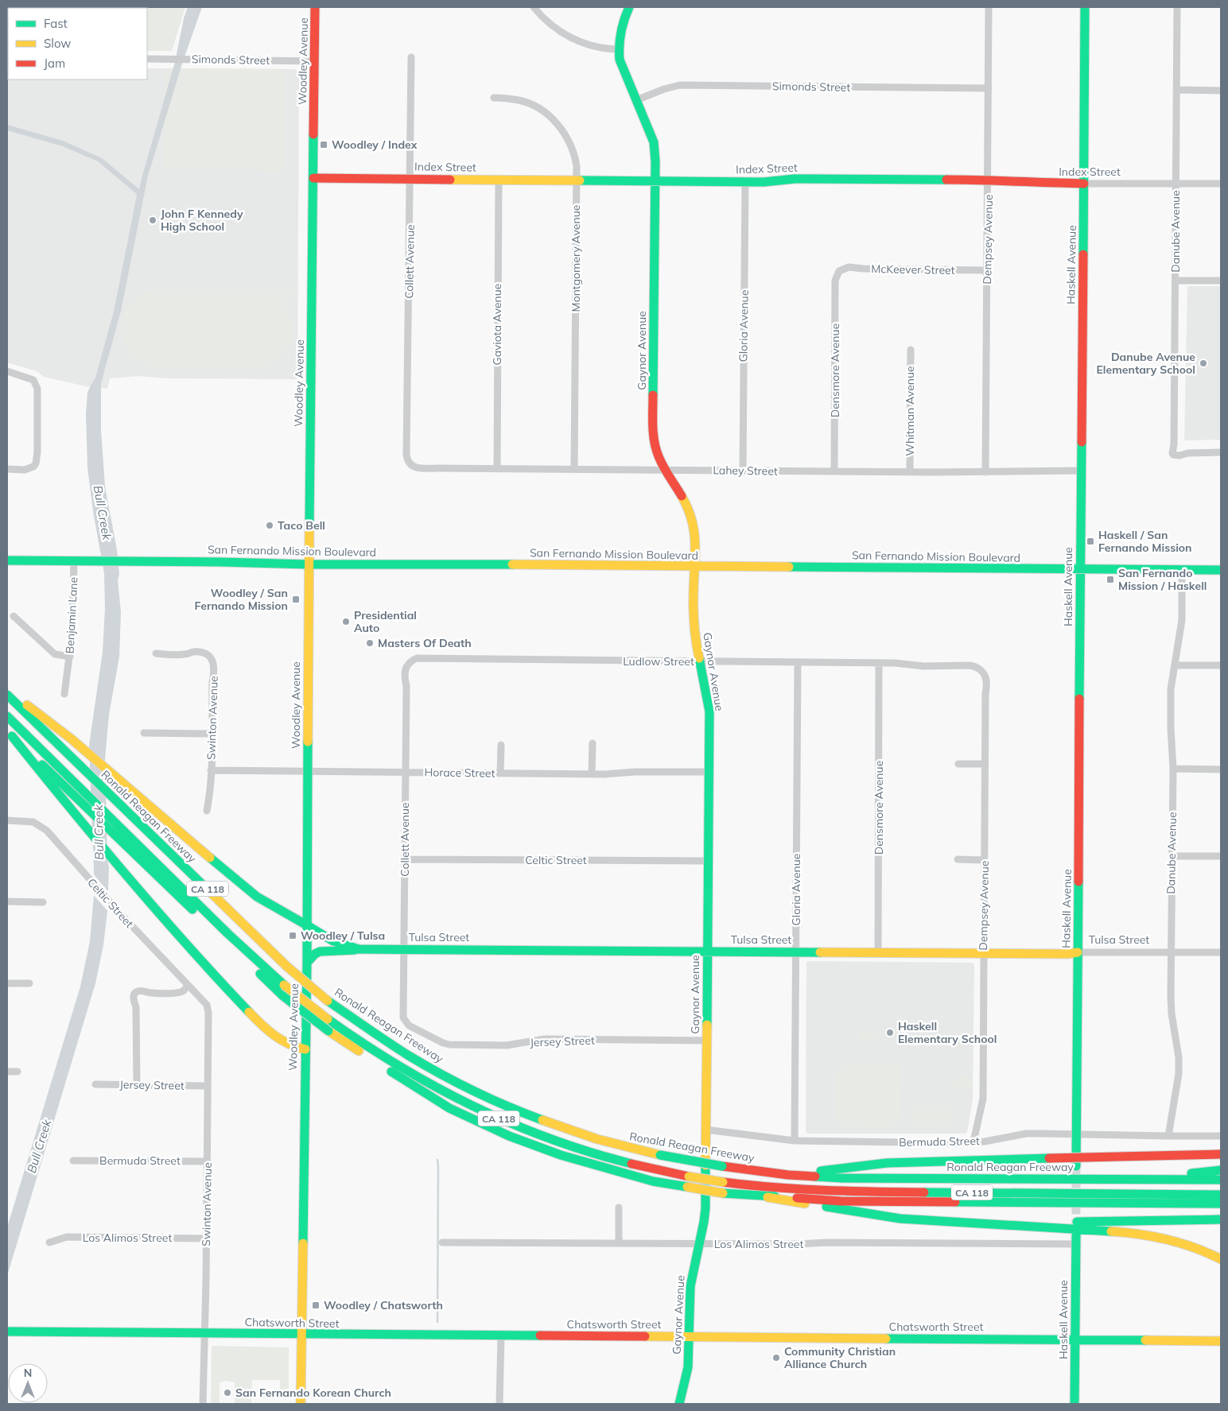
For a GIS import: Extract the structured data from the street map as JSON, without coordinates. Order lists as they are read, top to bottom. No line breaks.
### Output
{"streets":{"main road":["Woodley Avenue","Index Street","Haskell Avenue","Gaynor Avenue","San Fernando Mission Boulevard","Ronald Reagan Freeway","CA 118","Tulsa Street","Chatsworth Street"],"street":["Simonds Street","Danube Avenue","Dempsey Avenue","Montgomery Avenue","Collett Avenue","McKeever Street","Gaviota Avenue","Gloria Avenue","Densmore Avenue","Whitman Avenue","Lahey Street","Benjamin Lane","Ludlow Street","Swinton Avenue","Horace Street","Celtic Street","Jersey Street","Bermuda Street","Los Alimos Street"]},"crossings":[["Simonds Street","Woodley Avenue"],["Simonds Street","Dempsey Avenue"],["Simonds Street","Gaynor Avenue"],["Woodley Avenue","Index Street"],["Woodley Avenue","San Fernando Mission Boulevard"],["Woodley Avenue","Horace Street"],["Woodley Avenue","Tulsa Street"],["Woodley Avenue","Chatsworth Street"],["Index Street","Danube Avenue"],["Index Street","Dempsey Avenue"],["Index Street","Montgomery Avenue"],["Index Street","Collett Avenue"],["Index Street","Haskell Avenue"],["Index Street","Gaviota Avenue"],["Index Street","Gloria Avenue"],["Index Street","Gaynor Avenue"],["Danube Avenue","San Fernando Mission Boulevard"],["Danube Avenue","Tulsa Street"],["Danube Avenue","Bermuda Street"],["Dempsey Avenue","McKeever Street"],["Dempsey Avenue","Lahey Street"],["Dempsey Avenue","Ludlow Street"],["Dempsey Avenue","Tulsa Street"],["Dempsey Avenue","Bermuda Street"],["Montgomery Avenue","Lahey Street"],["Collett Avenue","Lahey Street"],["Collett Avenue","Ludlow Street"],["Collett Avenue","Horace Street"],["Collett Avenue","Celtic Street"],["Collett Avenue","Tulsa Street"],["Collett Avenue","Jersey Street"],["Haskell Avenue","Lahey Street"],["Haskell Avenue","San Fernando Mission Boulevard"],["Haskell Avenue","Tulsa Street"],["Haskell Avenue","Bermuda Street"],["Haskell Avenue","Los Alimos Street"],["Haskell Avenue","Chatsworth Street"],["McKeever Street","Densmore Avenue"],["Gaviota Avenue","Lahey Street"],["Gloria Avenue","Lahey Street"],["Gloria Avenue","Ludlow Street"],["Gloria Avenue","Tulsa Street"],["Gloria Avenue","Bermuda Street"],["Gaynor Avenue","Lahey Street"],["Gaynor Avenue","San Fernando Mission Boulevard"],["Gaynor Avenue","Ludlow Street"],["Gaynor Avenue","Horace Street"],["Gaynor Avenue","Celtic Street"],["Gaynor Avenue","Tulsa Street"],["Gaynor Avenue","Jersey Street"],["Gaynor Avenue","Bermuda Street"],["Gaynor Avenue","Los Alimos Street"],["Gaynor Avenue","Chatsworth Street"],["Densmore Avenue","Lahey Street"],["Densmore Avenue","Ludlow Street"],["Densmore Avenue","Tulsa Street"],["Whitman Avenue","Lahey Street"],["San Fernando Mission Boulevard","Benjamin Lane"],["Swinton Avenue","Horace Street"],["Swinton Avenue","Celtic Street"],["Swinton Avenue","Jersey Street"],["Swinton Avenue","Bermuda Street"],["Swinton Avenue","Los Alimos Street"],["Swinton Avenue","Chatsworth Street"]],"water":["Bull Creek"],"places":{"transit":["Woodley / Index","Haskell / San Fernando Mission","San Fernando Mission / Haskell","Woodley / San Fernando Mission","Woodley / Tulsa","Woodley / Chatsworth"],"other":["John F Kennedy High School","Danube Avenue Elementary School","Taco Bell","Presidential Auto","Masters Of Death","Haskell Elementary School","Community Christian Alliance Church","San Fernando Korean Church"]},"legend":["Fast","Slow","Jam"],"north":"top"}
